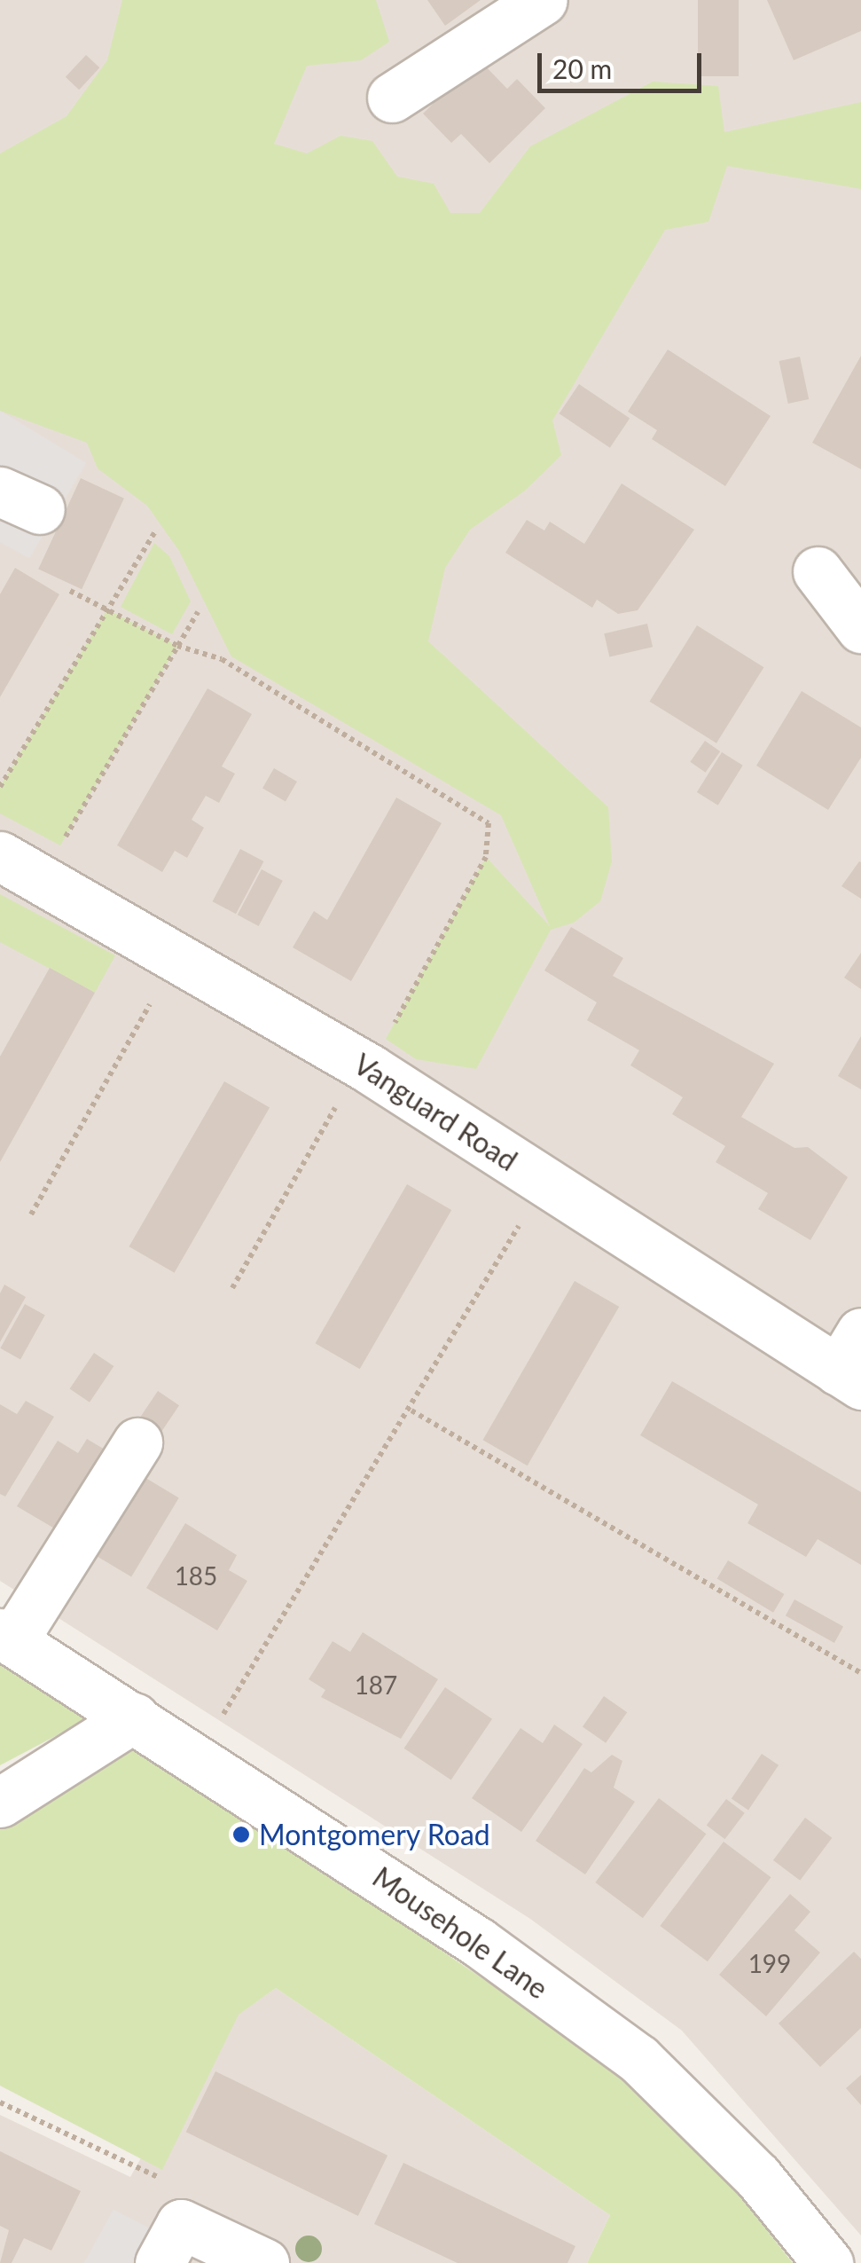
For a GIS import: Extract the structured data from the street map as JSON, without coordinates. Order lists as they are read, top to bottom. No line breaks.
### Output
{"streets":{"street":["Vanguard Road","Mousehole Lane"]},"places":["Montgomery Road"],"house_numbers":["185","187","199"],"scale_bar":"20 m"}
